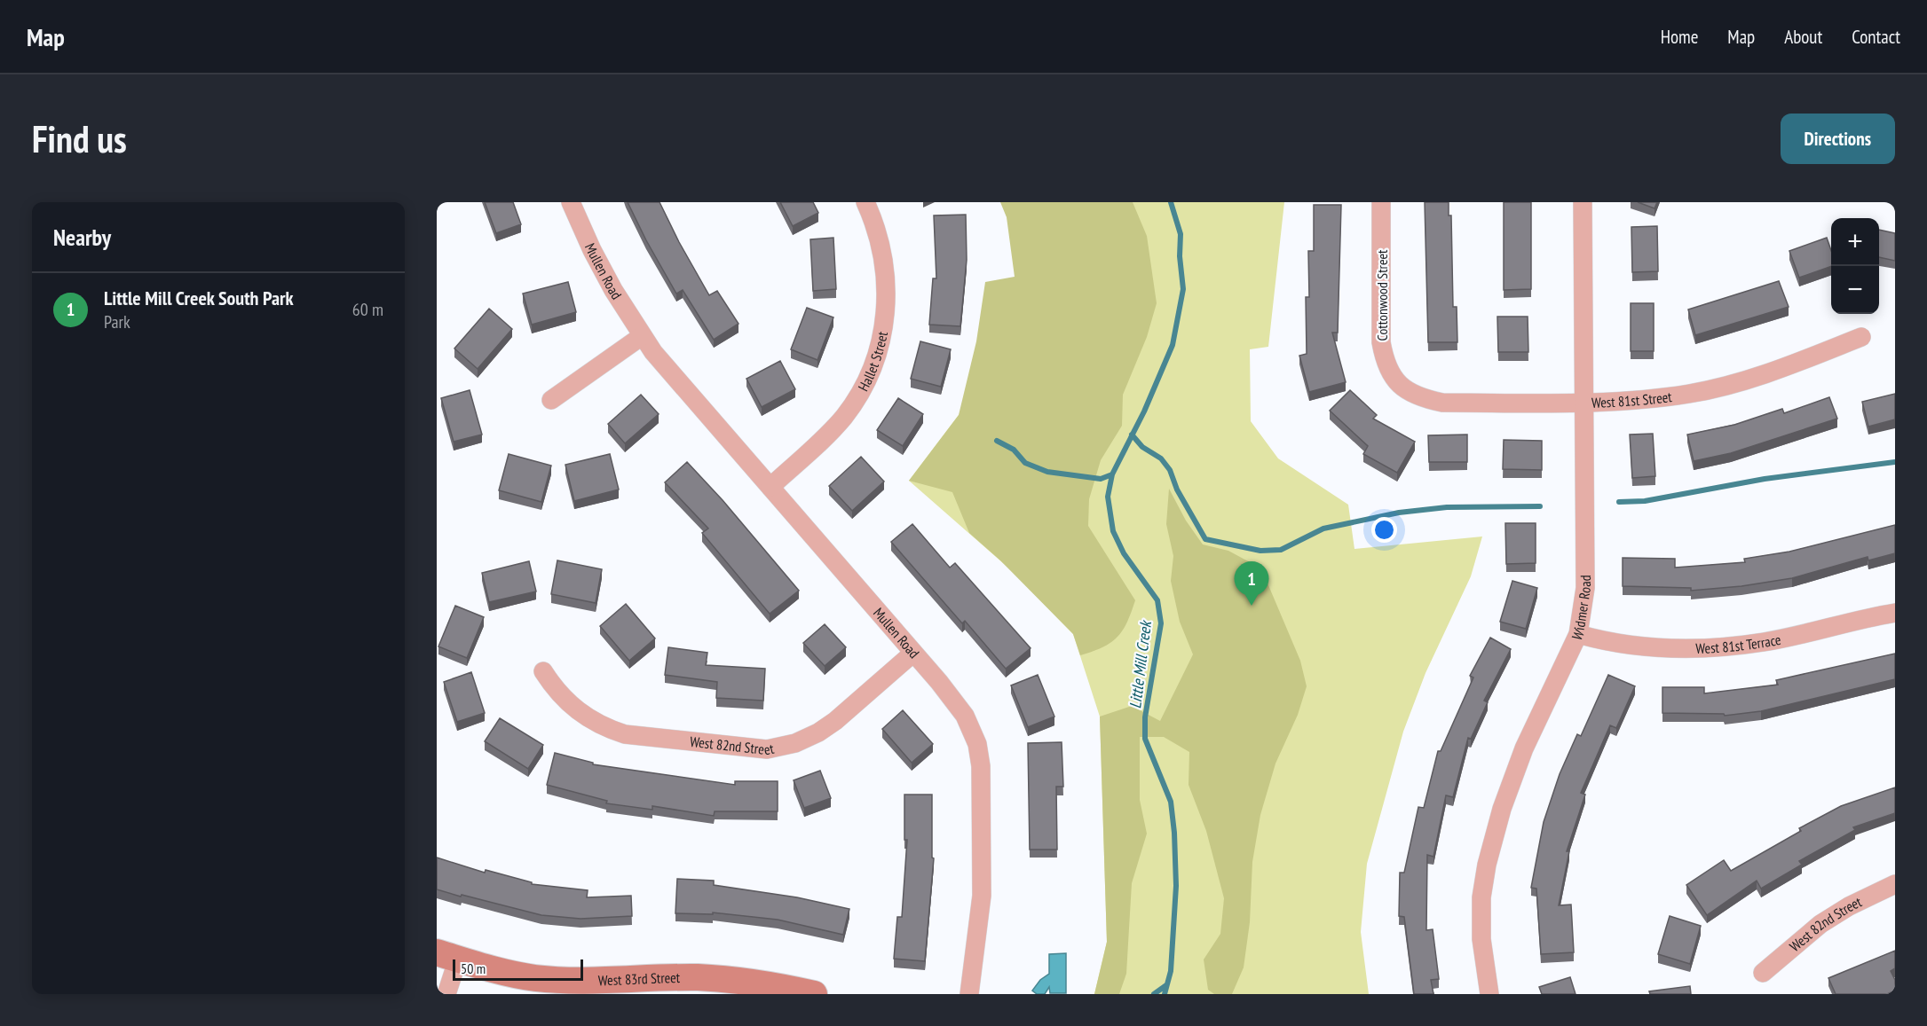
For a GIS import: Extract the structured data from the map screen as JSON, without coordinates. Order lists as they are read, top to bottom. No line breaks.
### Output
{"streets":{"street":["Mullen Road","Cottonwood Street","Hallet Street","West 81st Street","Widmer Road","West 81st Terrace","West 82nd Street","West 83rd Street"]},"crossings":[["Mullen Road","Hallet Street"],["Mullen Road","West 82nd Street"],["Cottonwood Street","West 81st Street"],["West 81st Street","Widmer Road"],["Widmer Road","West 81st Terrace"]],"water":["Little Mill Creek"],"scale_bar":"50 m","page":{"header":"Map","nav":["Home","Map","About","Contact"],"buttons":"Directions","title":"Find us","heading":"Nearby","map_buttons":["+","−"],"list":[{"mark":"1","name":"Little Mill Creek South Park","note":"Park","value":"60 m"}],"pins":"1","scale":"50 m"}}
